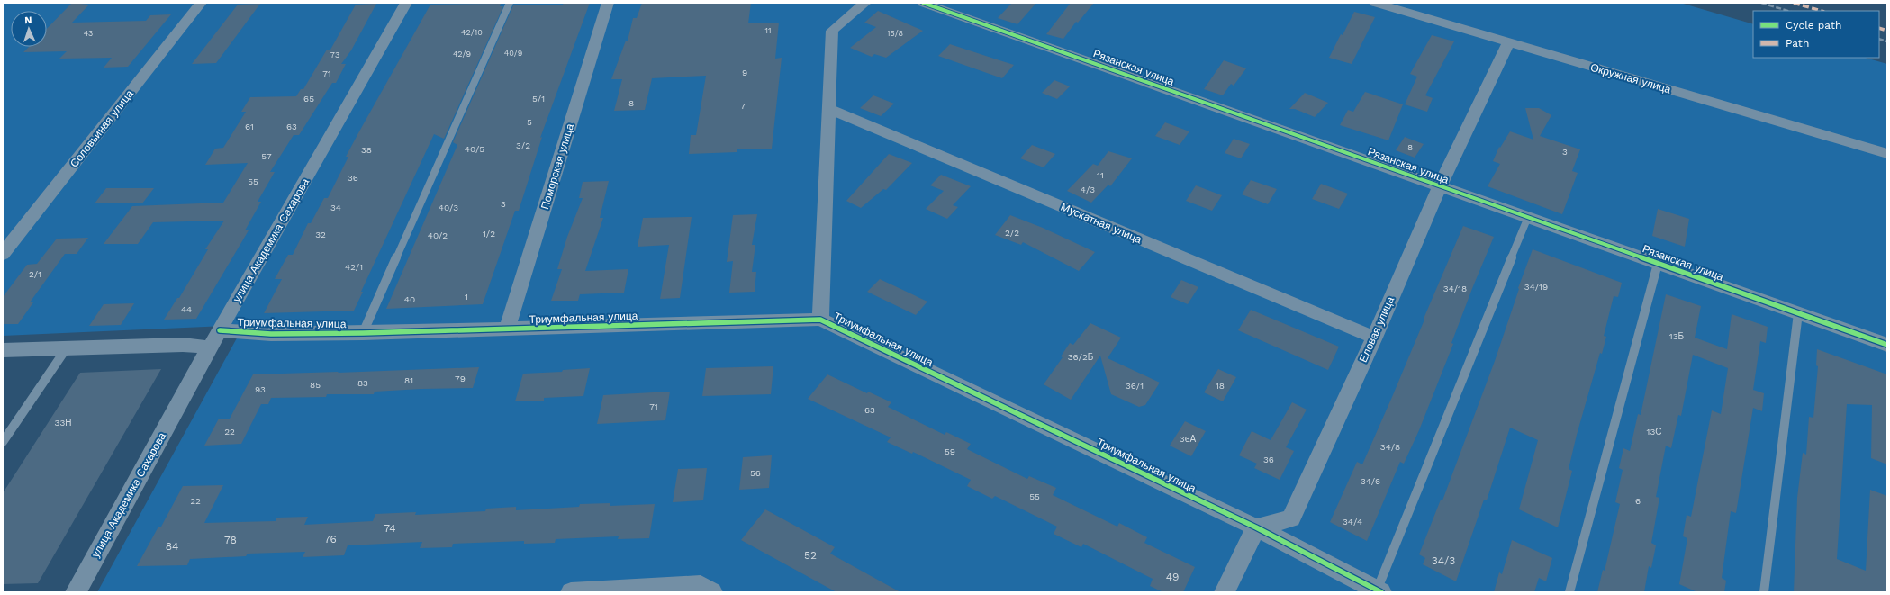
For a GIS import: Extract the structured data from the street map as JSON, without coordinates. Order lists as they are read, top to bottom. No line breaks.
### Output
{"streets":{"street":["Рязанская улица","Окружная улица","Соловьиная улица","Поморская улица","Мускатная улица","улица Академика Сахарова","Триумфальная улица","Еловая улица"]},"crossings":[["Рязанская улица","Еловая улица"],["Окружная улица","Еловая улица"],["Поморская улица","Триумфальная улица"],["Мускатная улица","Еловая улица"],["улица Академика Сахарова","Триумфальная улица"],["Триумфальная улица","Еловая улица"]],"house_numbers":["11","42/10","43","15/8","40/9","42/9","73","9","71","65","5/1","8","7","5","61","63","3/2","8","40/5","38","3","57","11","36","55","4/3","3","34","40/3","2/2","1/2","32","40/2","42/1","2/1","34/19","34/18","1","40","44","13Б","36/2Б","79","81","83","85","36/1","18","93","71","63","33Н","22","13С","36А","34/8","59","36","56","34/6","55","22","6","34/4","74","76","78","84","52","34/3","49"],"legend":["Cycle path","Path"],"north":"top"}
